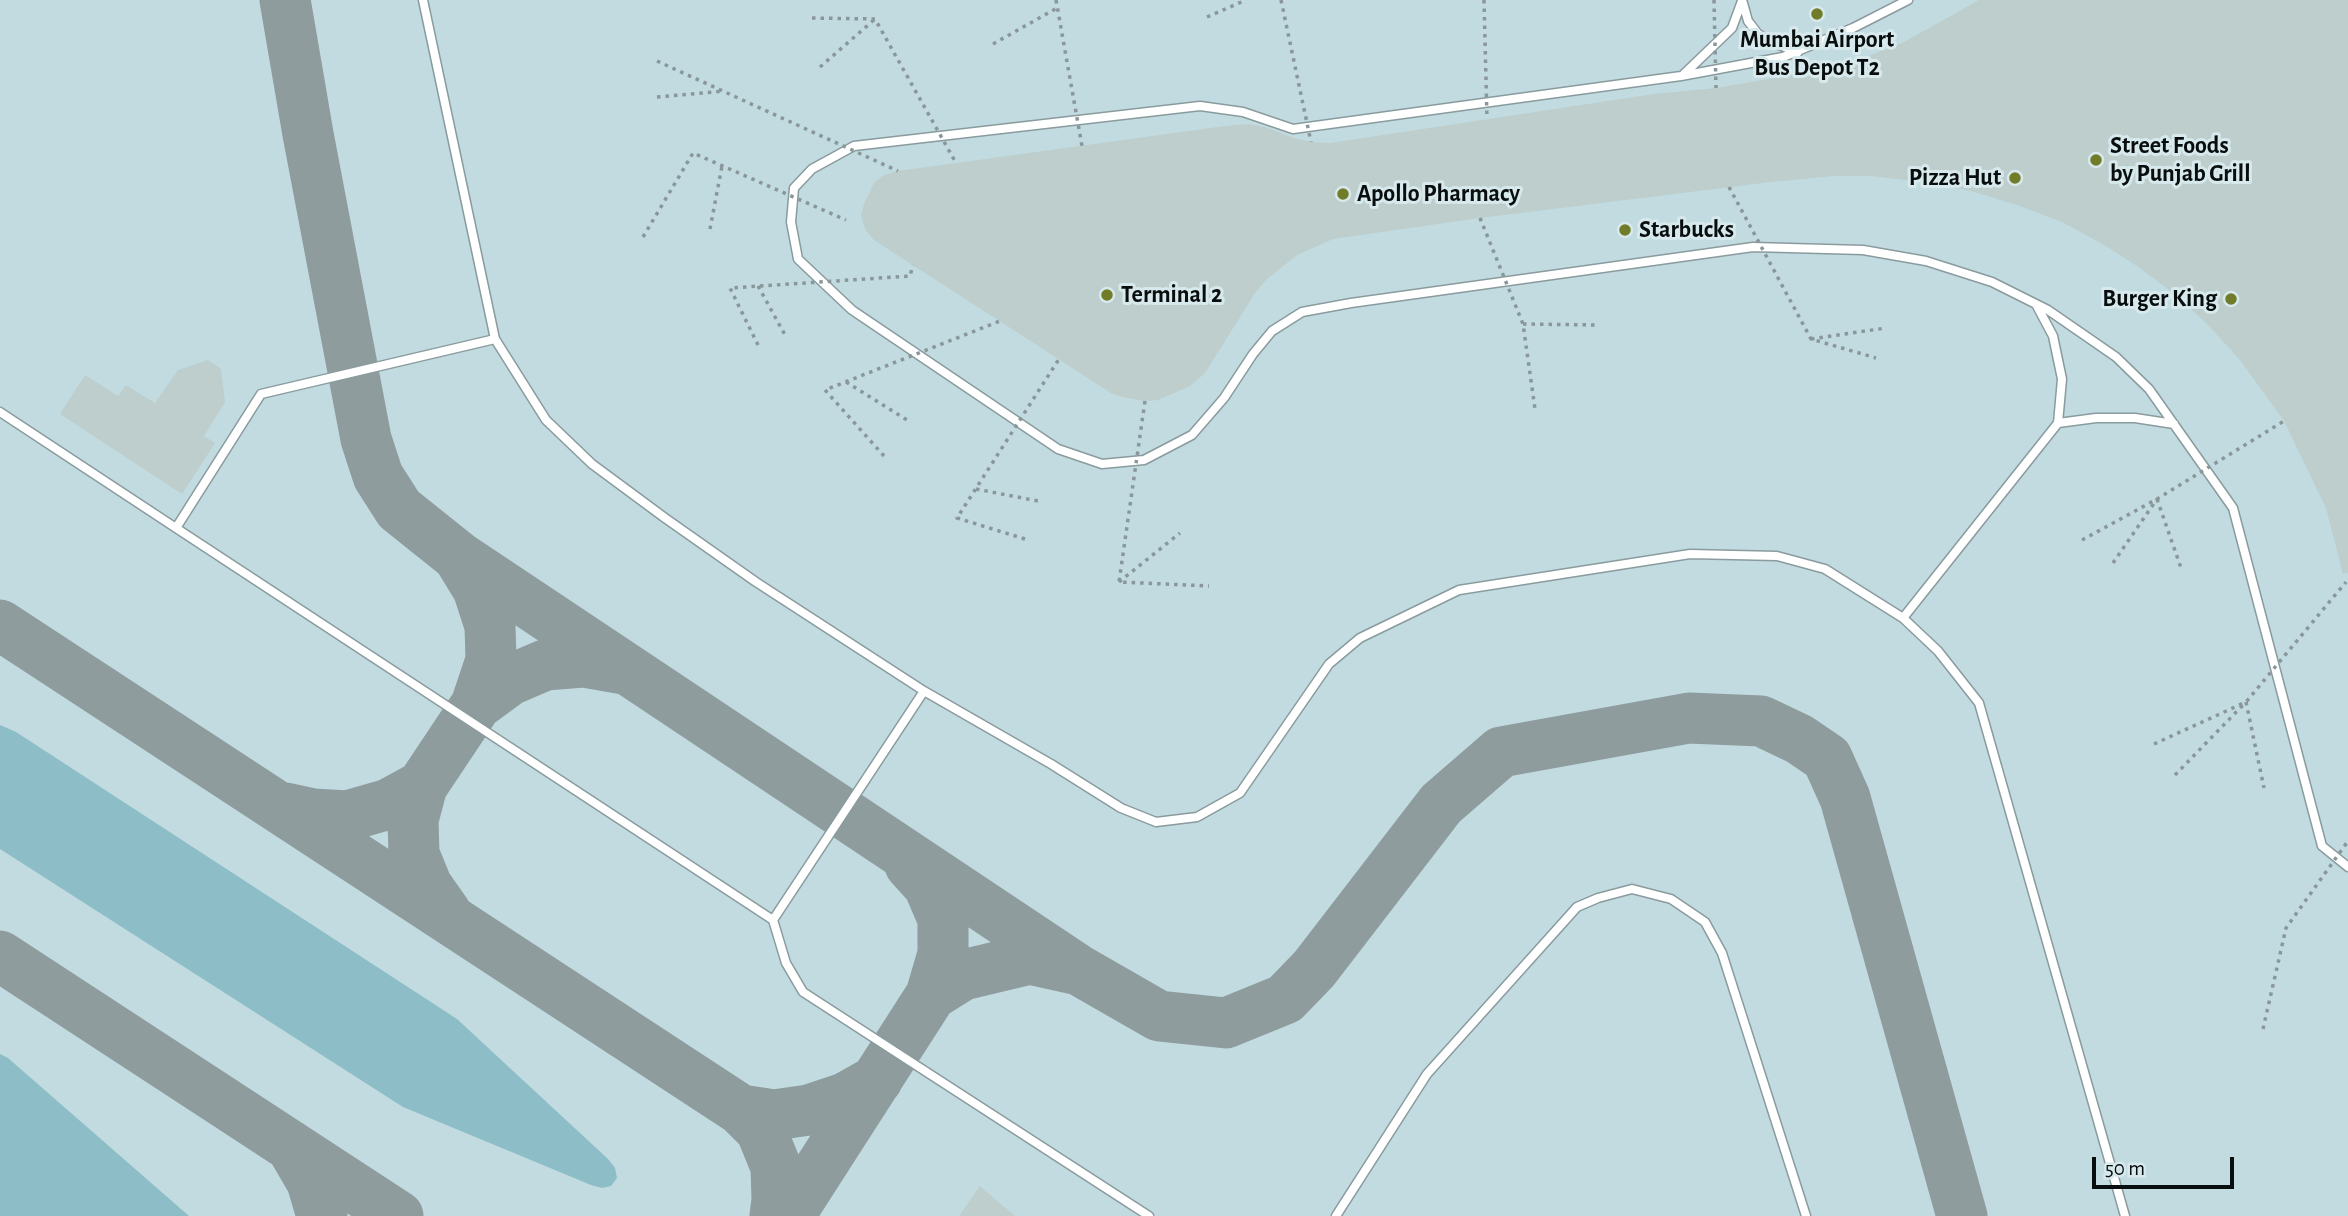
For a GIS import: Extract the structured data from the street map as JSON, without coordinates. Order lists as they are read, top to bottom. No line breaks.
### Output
{"places":["Mumbai Airport Bus Depot T2","Street Foods by Punjab Grill","Pizza Hut","Apollo Pharmacy","Starbucks","Terminal 2","Burger King"],"scale_bar":"50 m"}
